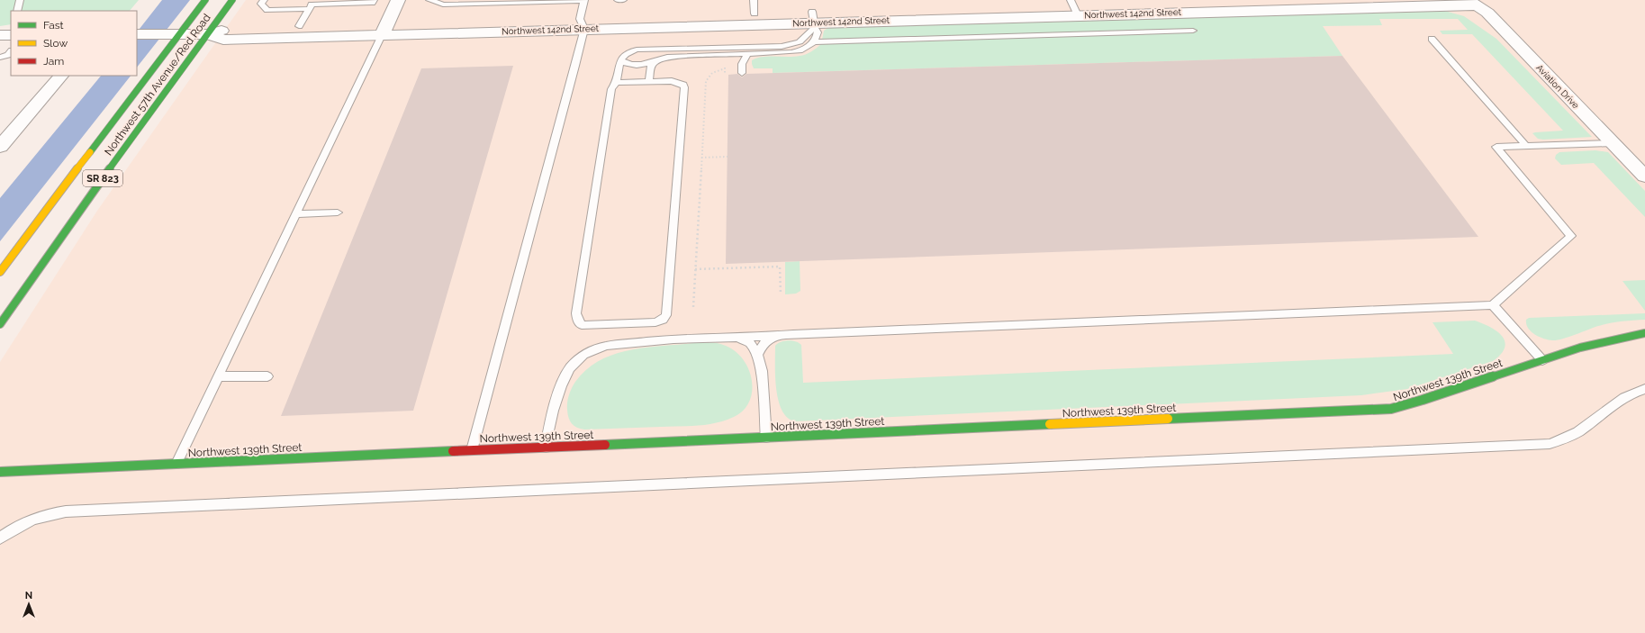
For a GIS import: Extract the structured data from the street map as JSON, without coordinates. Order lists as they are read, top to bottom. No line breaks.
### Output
{"streets":{"street":["Northwest 142nd Street","Northwest 57th Avenue/Red Road","Aviation Drive","SR 823","Northwest 139th Street"]},"crossings":[["Northwest 142nd Street","Northwest 57th Avenue/Red Road"],["Northwest 142nd Street","Aviation Drive"]],"legend":["Fast","Slow","Jam"],"north":"top"}
